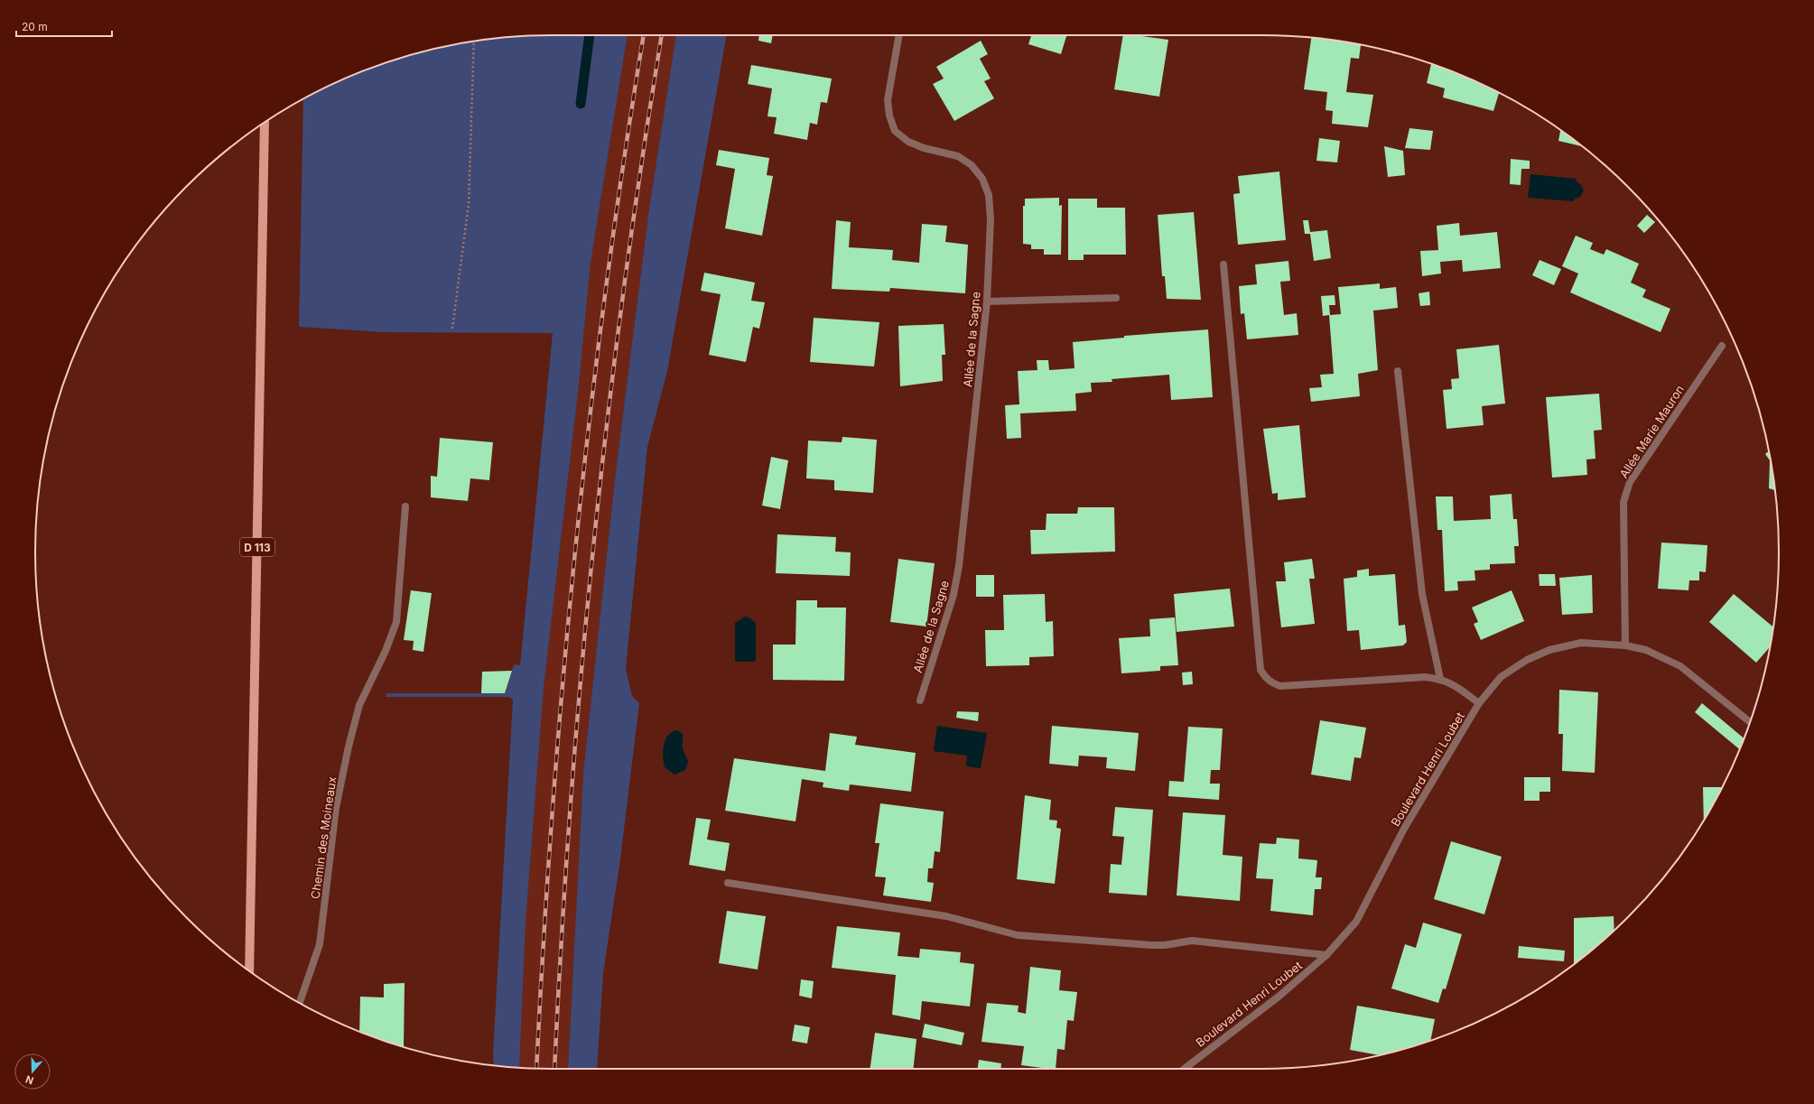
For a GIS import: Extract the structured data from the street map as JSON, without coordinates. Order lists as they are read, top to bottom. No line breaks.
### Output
{"streets":{"main road":["D 113"],"street":["Allée de la Sagne","Allée Marie Mauron","Boulevard Henri Loubet","Chemin des Moineaux"]},"crossings":[["Allée Marie Mauron","Boulevard Henri Loubet"]],"scale_bar":"20 m","north":"bottom"}
